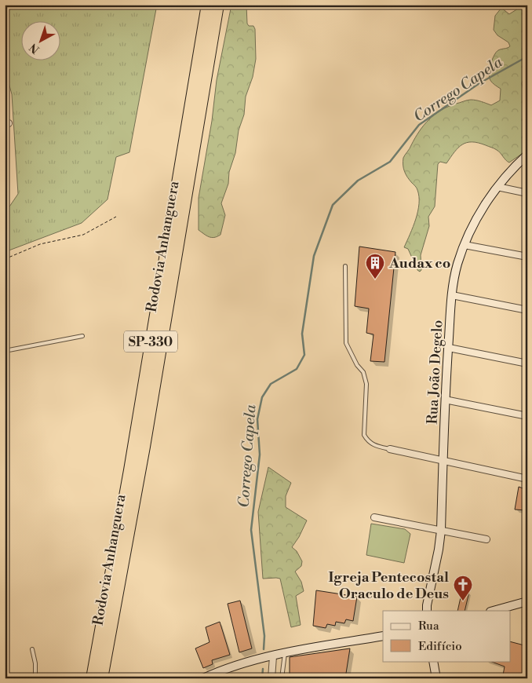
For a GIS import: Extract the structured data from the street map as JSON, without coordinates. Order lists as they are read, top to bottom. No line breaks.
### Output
{"streets":{"highway":["Rodovia Anhanguera","SP-330"],"street":["Rua João Degelo"]},"water":["Corrego Capela"],"places":{"building":["Audax co"],"church":["Igreja Pentecostal Oraculo de Deus"]},"legend":["Rua","Edifício"],"north":"bottom left"}
